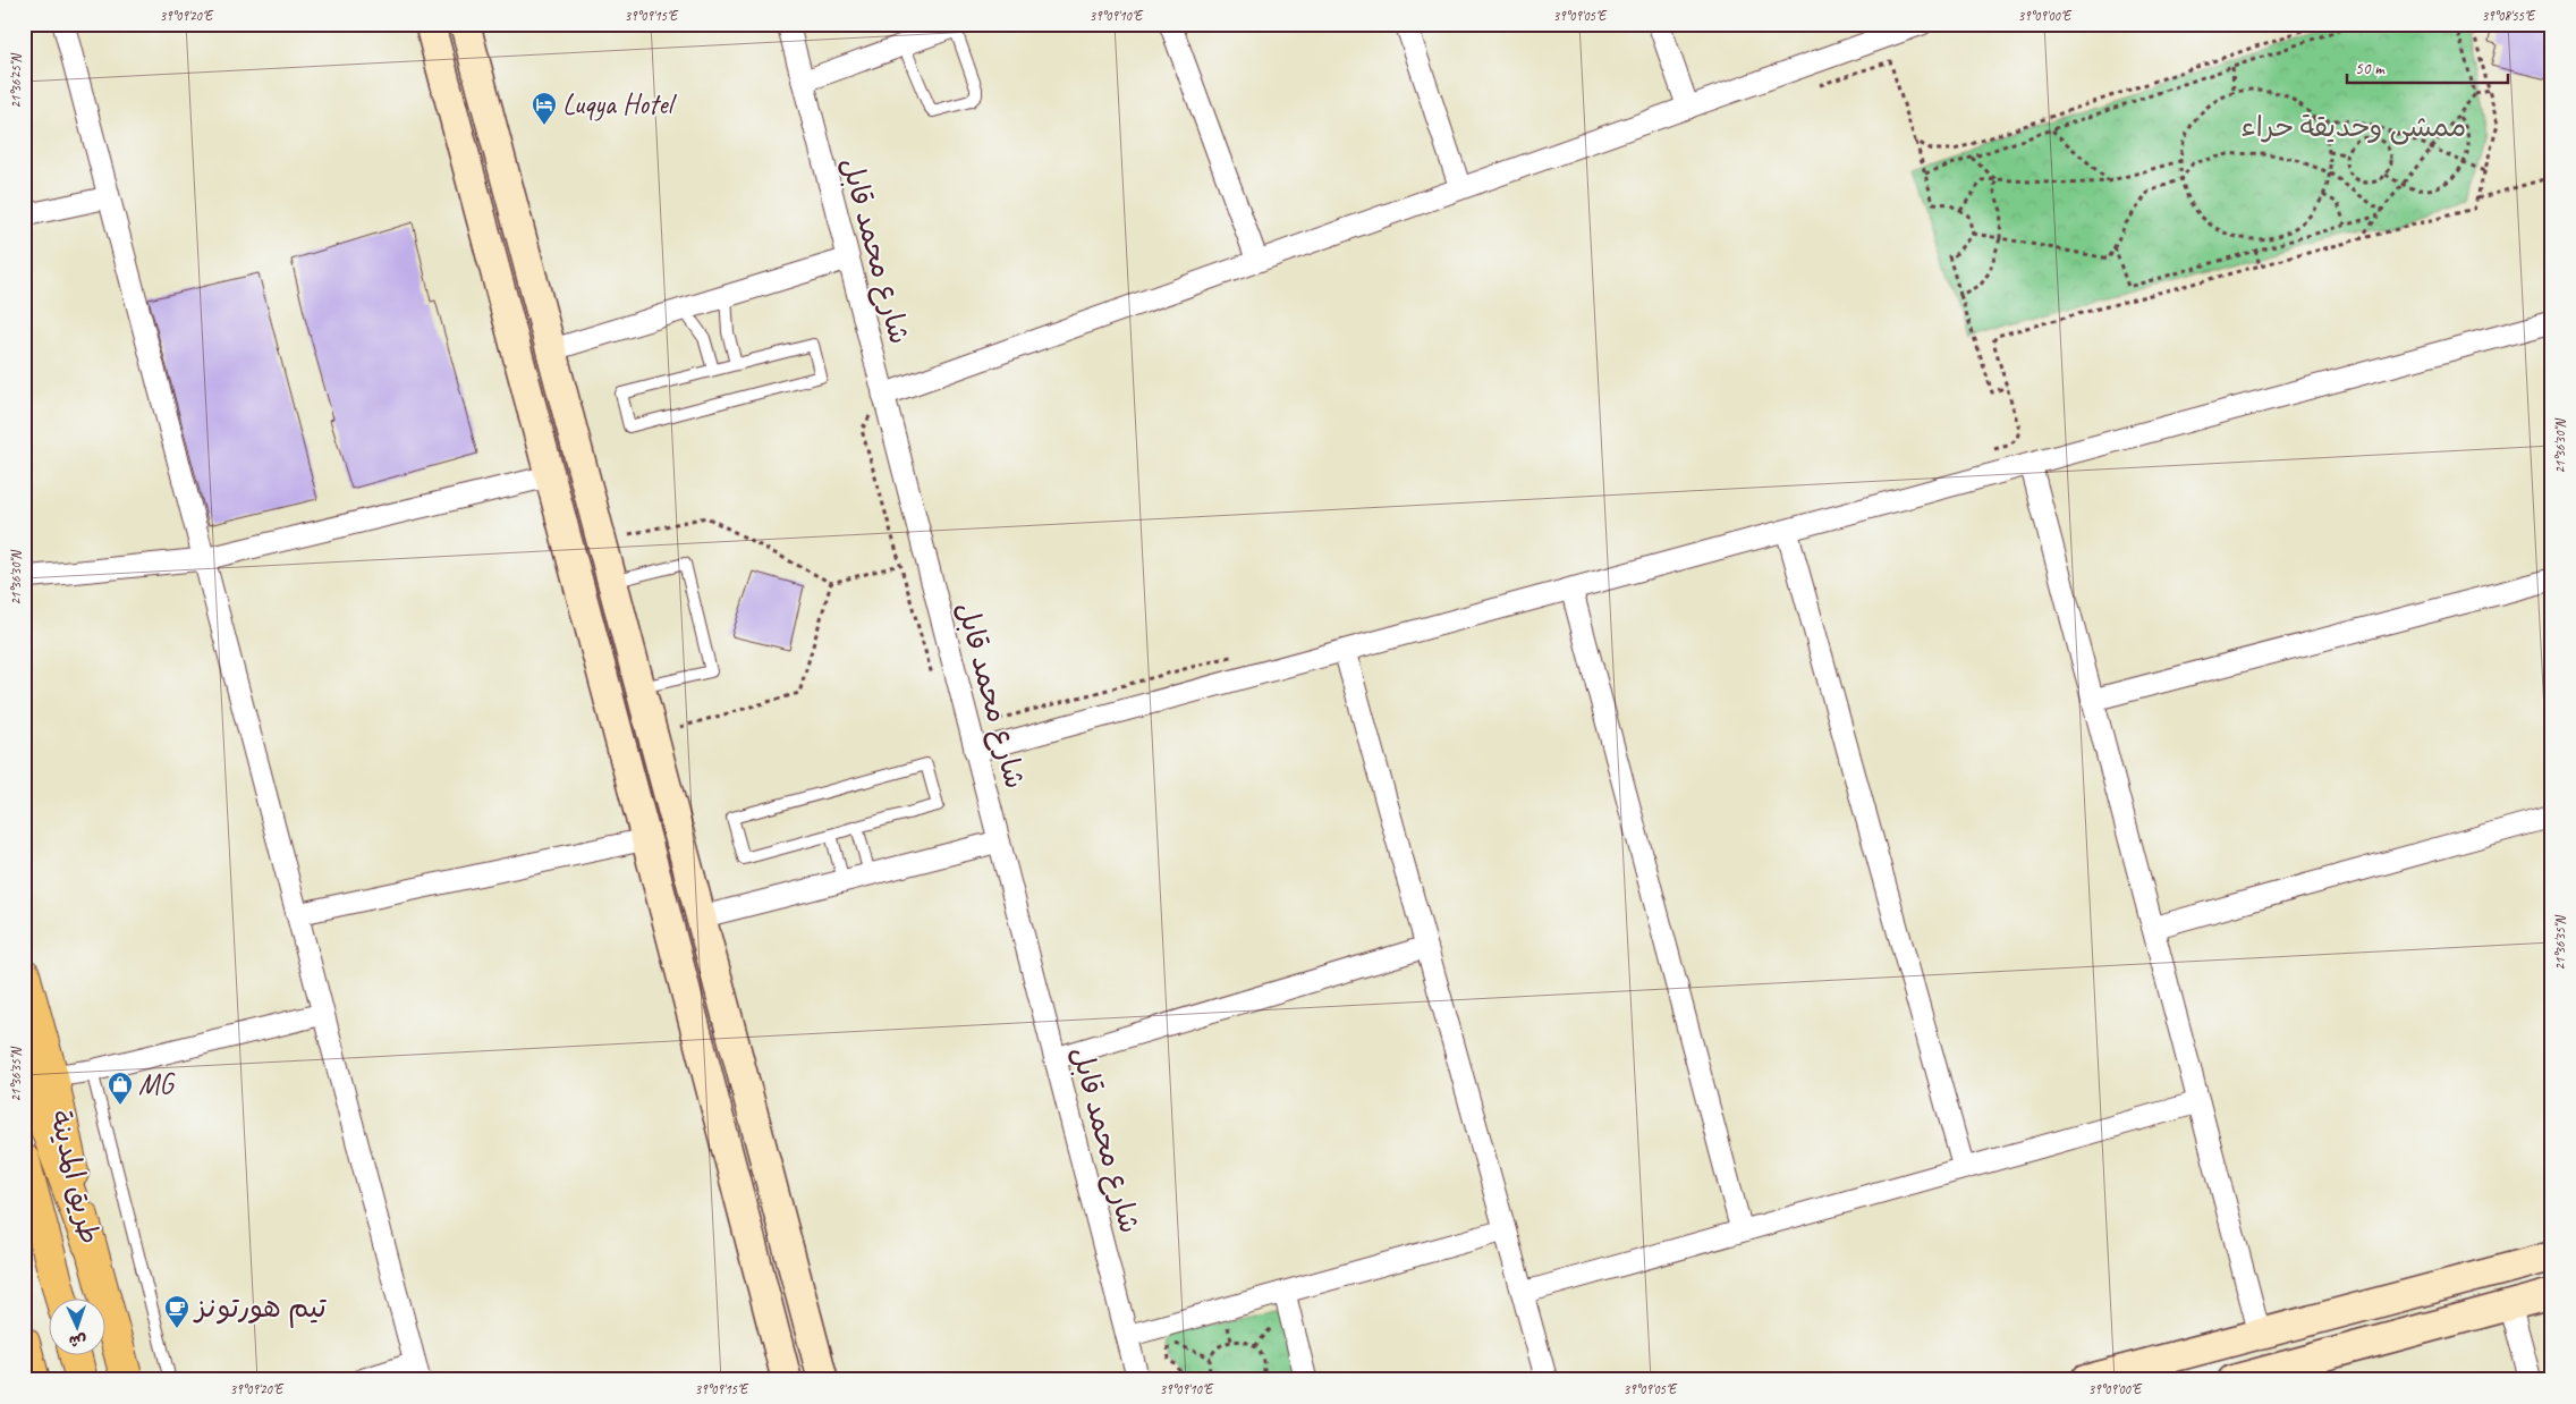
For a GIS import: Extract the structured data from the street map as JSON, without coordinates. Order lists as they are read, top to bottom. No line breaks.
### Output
{"streets":{"main road":["طريق المدينة"],"street":["شارع محمد قابل"]},"parks":["ممشى وحديقة حراء"],"places":{"hotel":["Luqya Hotel"],"shop":["MG"],"cafe":["تيم هورتونز"]},"scale_bar":"50 m","north":"bottom","coordinates":["39°09'20\"E","39°09'15\"E","39°09'10\"E","39°09'05\"E","39°09'00\"E","39°08'55\"E","21°36'25\"N","21°36'30\"N","21°36'35\"N"]}
